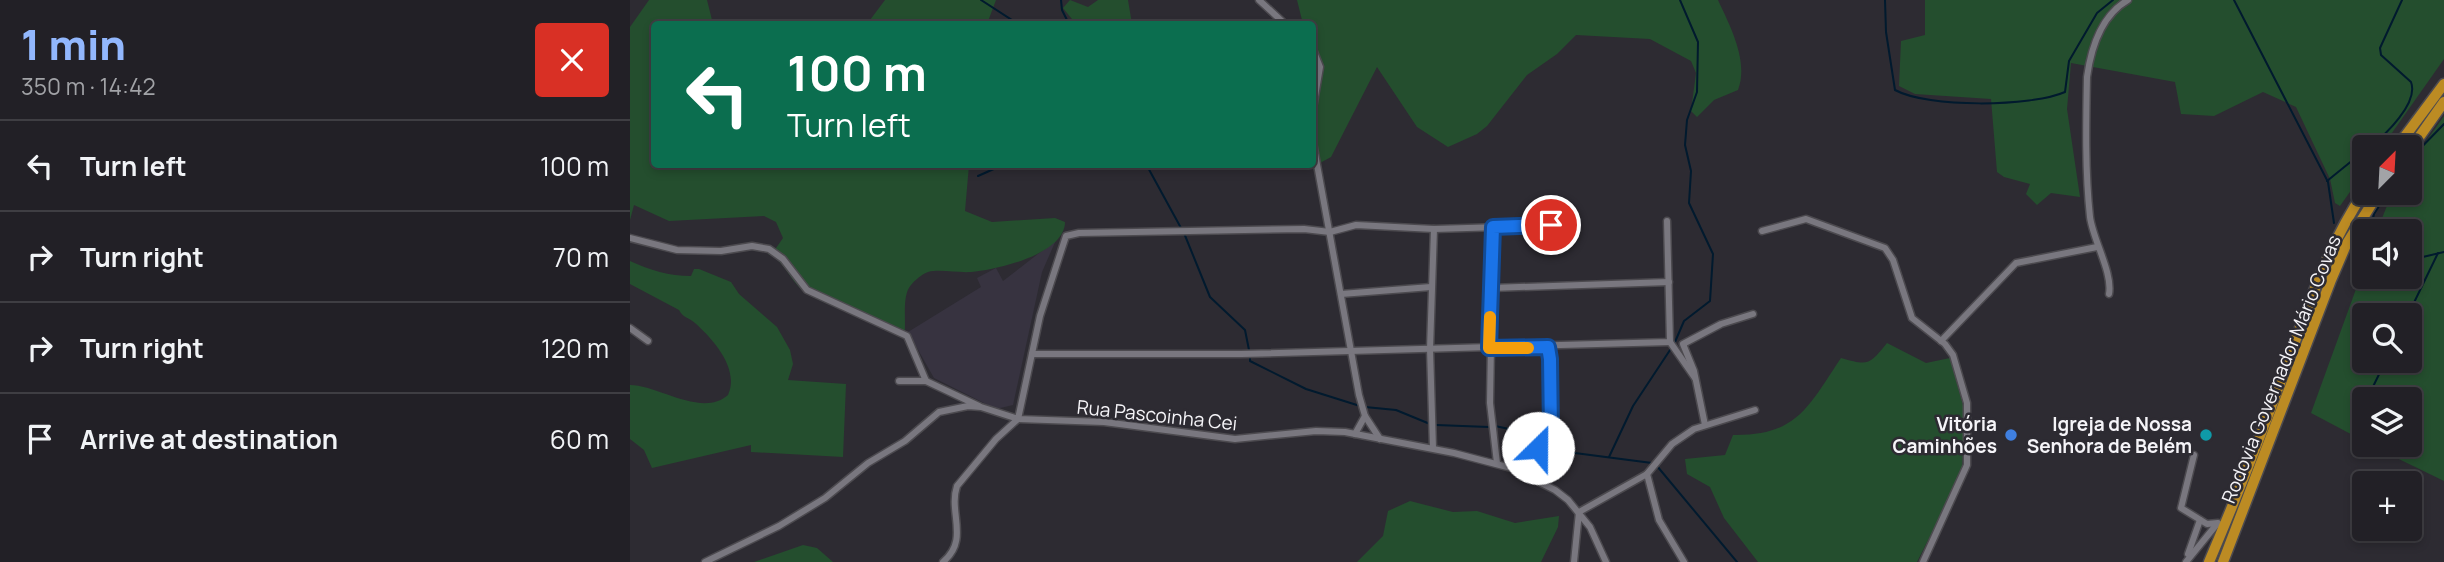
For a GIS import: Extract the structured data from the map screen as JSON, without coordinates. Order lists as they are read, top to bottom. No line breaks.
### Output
{"streets":{"highway":["Rodovia Governador Mário Covas"],"street":["Rua Pascoinha Cei"]},"places":["Vitória Caminhões","Igreja de Nossa Senhora de Belém"],"north":"top right","page":{"heading":["1 min","350 m · 14:42"],"turn":["100 m","Turn left"],"list":[{"name":"Turn left","value":"100 m"},{"name":"Turn right","value":"70 m"},{"name":"Turn right","value":"120 m"},{"name":"Arrive at destination","value":"60 m"}],"map_buttons":"+"}}
